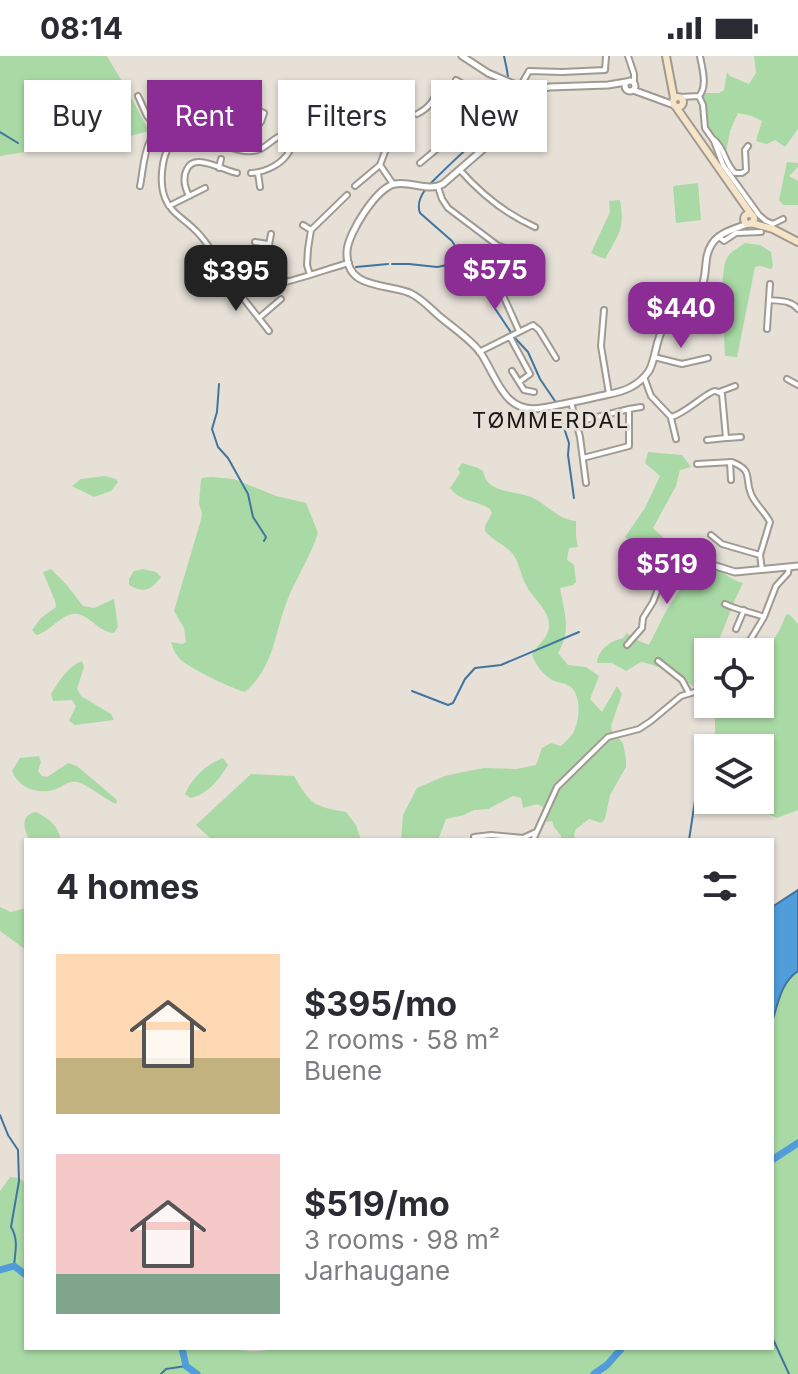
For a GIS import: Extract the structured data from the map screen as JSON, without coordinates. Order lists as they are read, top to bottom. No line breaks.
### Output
{"districts":["TØMMERDAL"],"page":{"status":"08:14","chip":["Buy","Rent","Filters","New"],"price":["$575","$395","$440","$519"],"heading":"4 homes","list":[{"name":"$395/mo","note":"2 rooms · 58 m² · Buene"},{"name":"$519/mo","note":"3 rooms · 98 m² · Jarhaugane"}]}}
